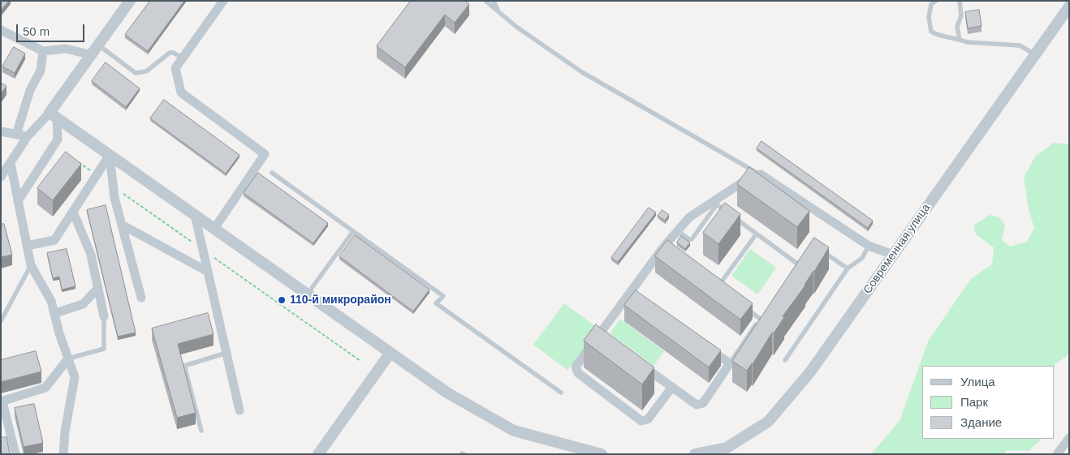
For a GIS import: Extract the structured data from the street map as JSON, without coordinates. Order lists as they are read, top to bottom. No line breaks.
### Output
{"streets":{"street":["Современная улица"]},"places":["110-й микрорайон"],"legend":["Улица","Парк","Здание"],"scale_bar":"50 m"}
